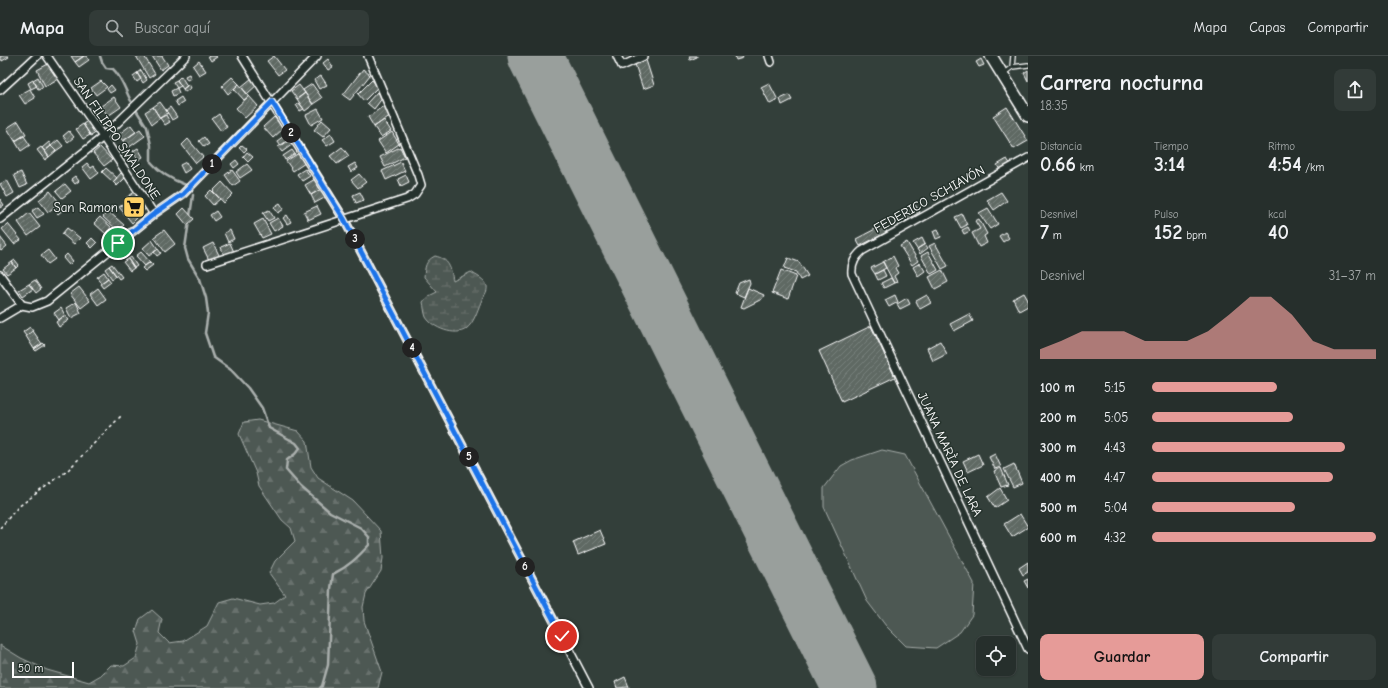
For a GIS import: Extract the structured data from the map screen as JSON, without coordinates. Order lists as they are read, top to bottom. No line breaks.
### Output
{"streets":{"street":["SAN FILIPPO SMALDONE","FEDERICO SCHIAVÓN","JUANA MARÌA DE LARA"]},"crossings":[["FEDERICO SCHIAVÓN","JUANA MARÌA DE LARA"]],"places":{"supermarket":["San Ramon"]},"scale_bar":"50 m","page":{"header":"Mapa","search":"Buscar aquí","nav":["Mapa","Capas","Compartir"],"heading":["Carrera nocturna","18:35"],"pins":["2","1","3","4","5","6"],"stats":[["Distancia","0.66 km"],["Tiempo","3:14"],["Ritmo","4:54 /km"],["Desnivel","7 m"],["Pulso","152 bpm"],["kcal","40"]],"chart":["Desnivel","31–37 m"],"list":[{"name":"100 m","note":"5:15"},{"name":"200 m","note":"5:05"},{"name":"300 m","note":"4:43"},{"name":"400 m","note":"4:47"},{"name":"500 m","note":"5:04"},{"name":"600 m","note":"4:32"}],"buttons":["Guardar","Compartir"],"scale":"50 m"}}
